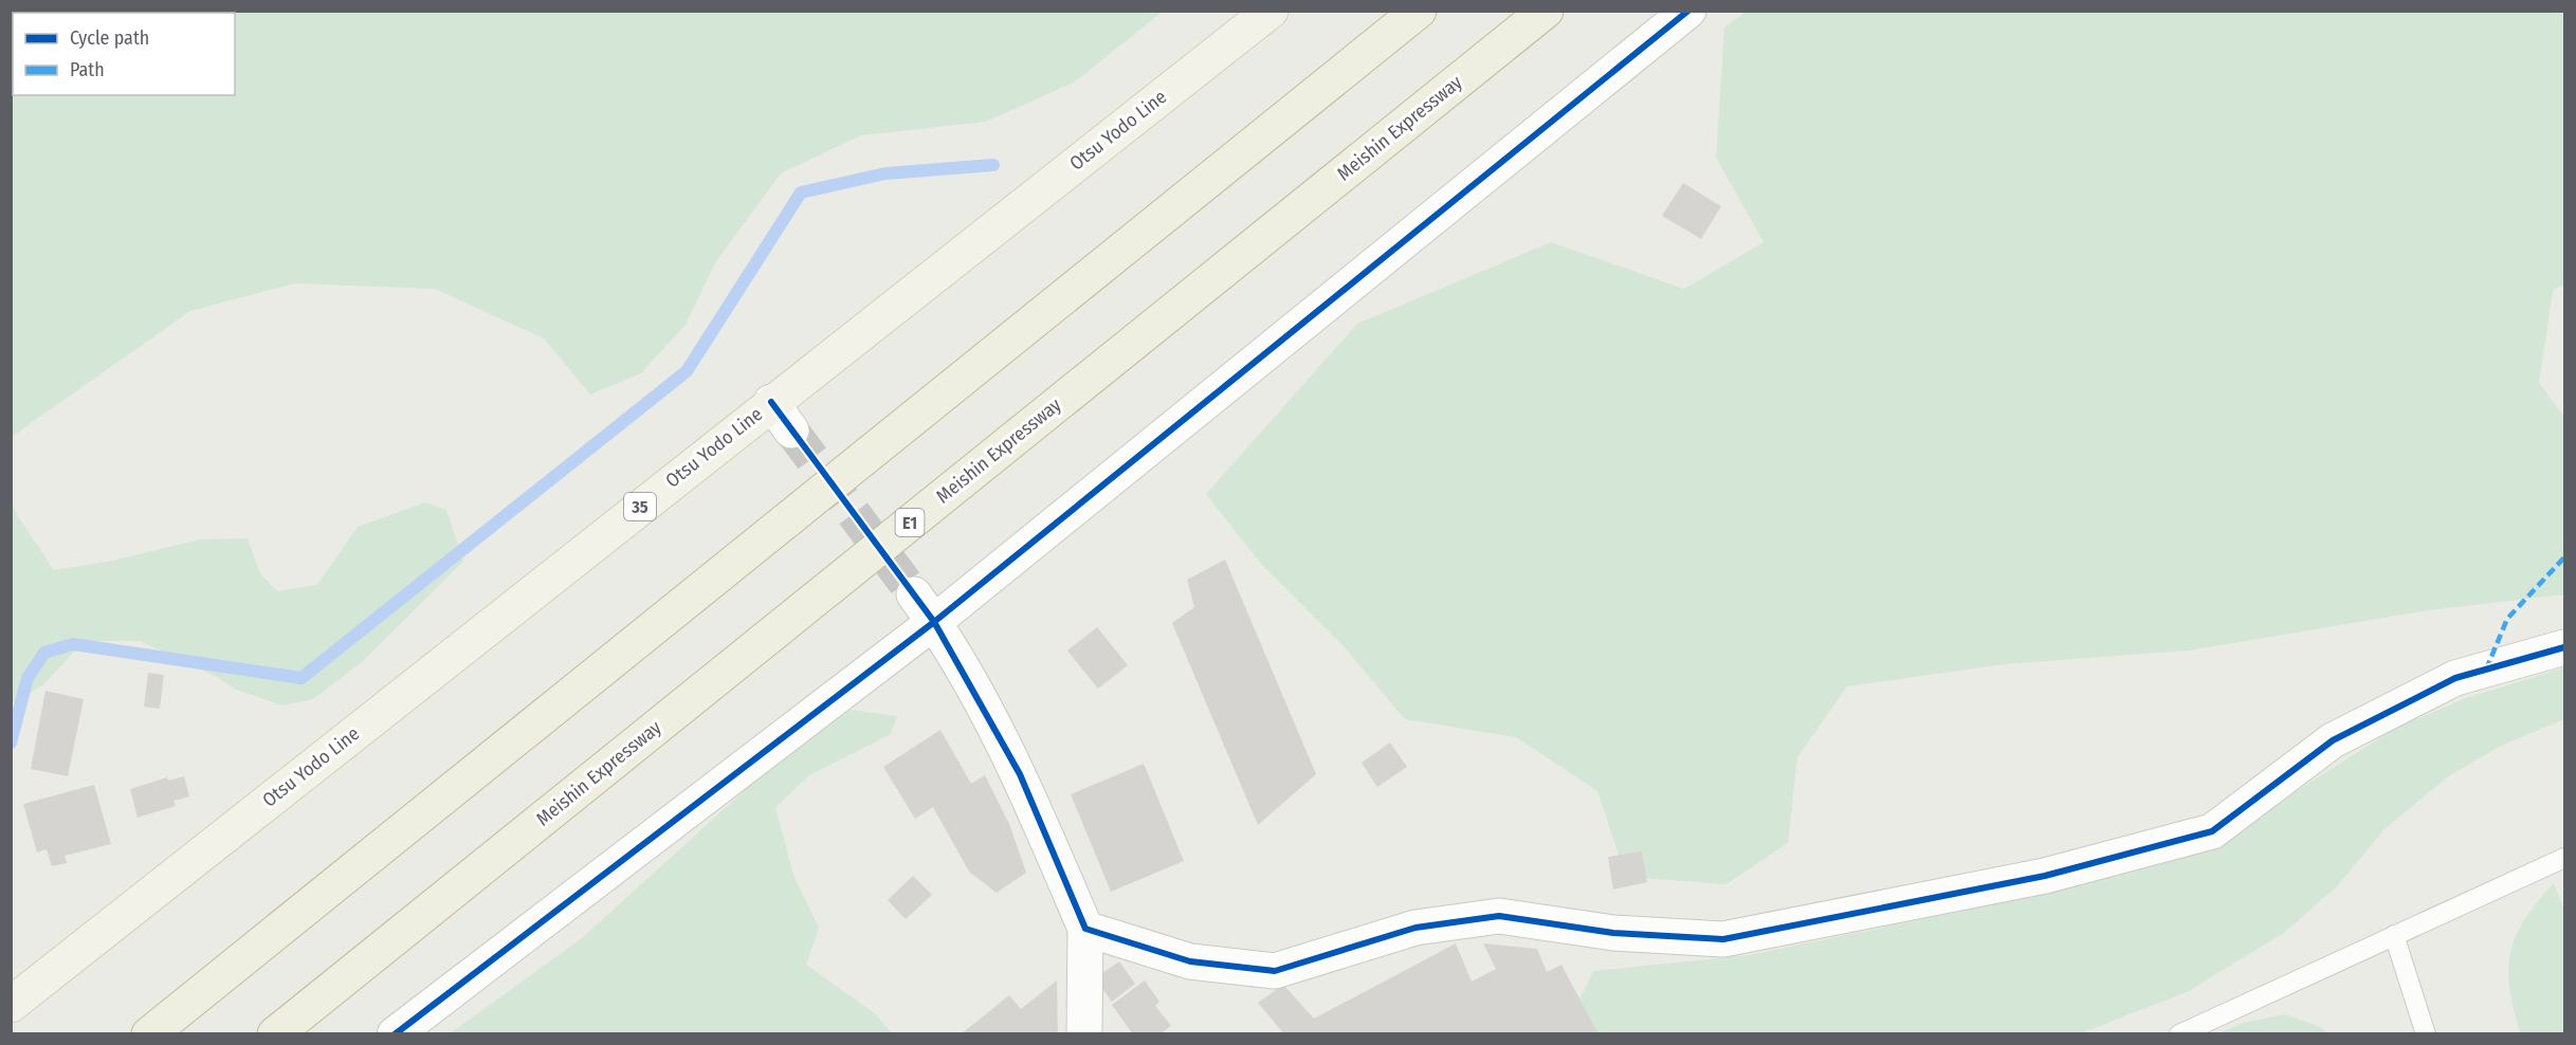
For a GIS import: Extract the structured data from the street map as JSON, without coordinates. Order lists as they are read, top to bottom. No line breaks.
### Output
{"streets":{"highway":["Meishin Expressway","E1"],"main road":["Otsu Yodo Line","35"]},"legend":["Cycle path","Path"]}
